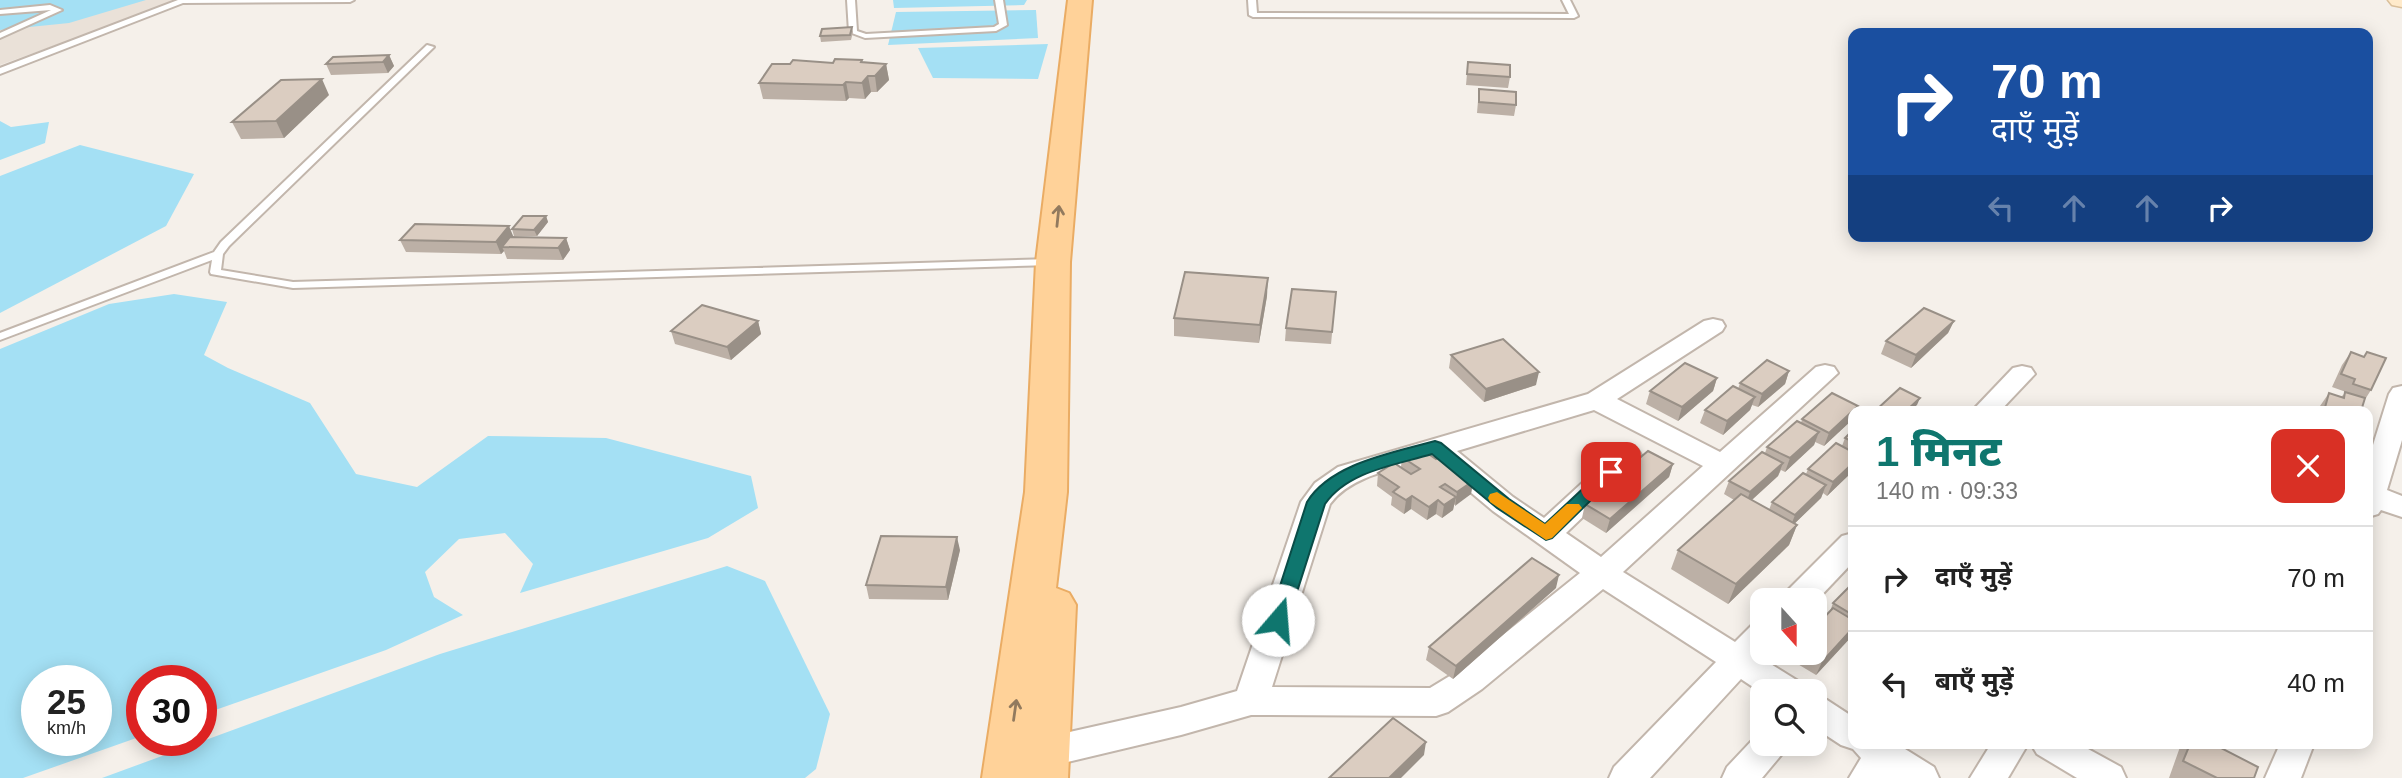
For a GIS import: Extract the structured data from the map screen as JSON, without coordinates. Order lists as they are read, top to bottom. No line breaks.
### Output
{"north":"bottom","page":{"turn":["70 m","दाएँ मुड़ें"],"heading":["1 मिनट","140 m · 09:33"],"list":[{"name":"दाएँ मुड़ें","value":"70 m"},{"name":"बाएँ मुड़ें","value":"40 m"}],"speed":"25 km/h","limit":"30"}}
